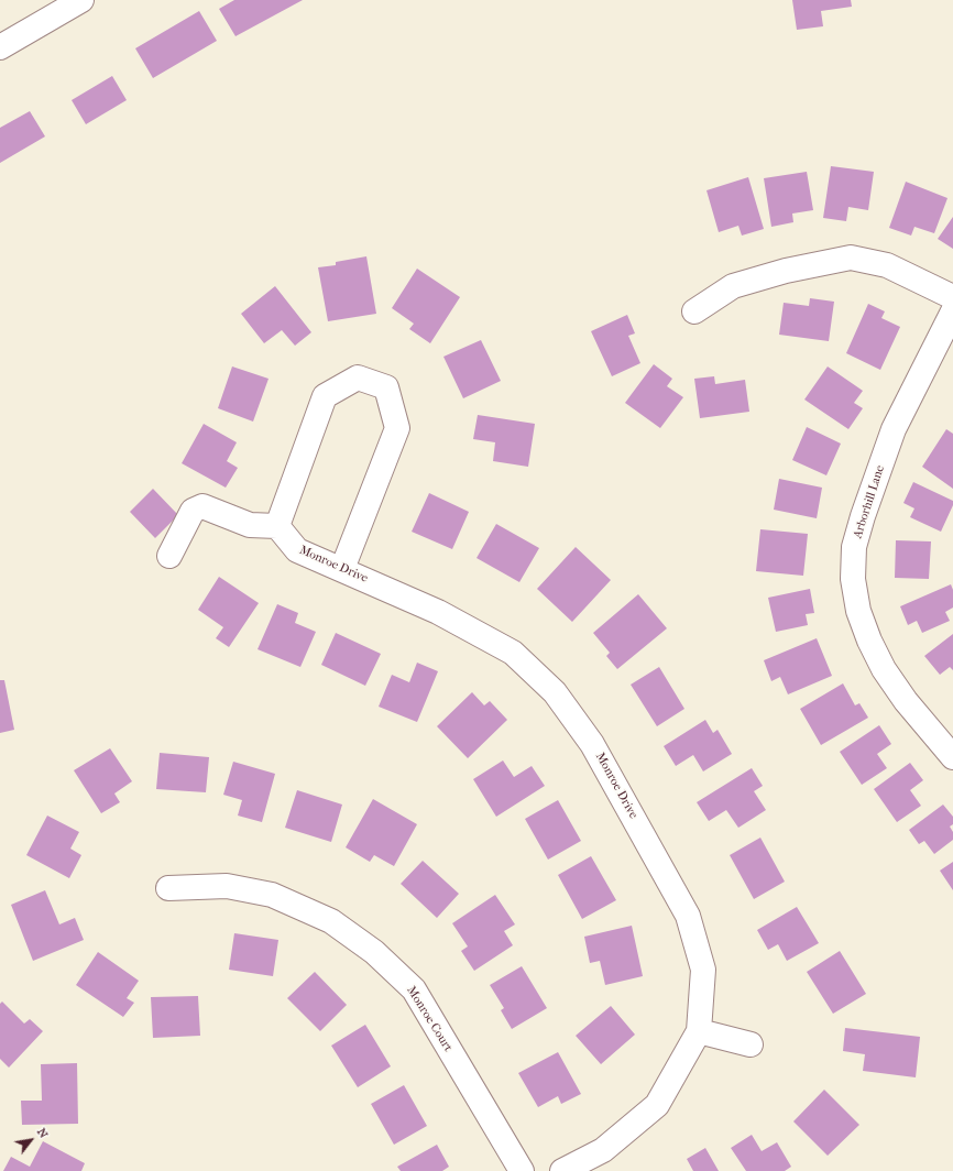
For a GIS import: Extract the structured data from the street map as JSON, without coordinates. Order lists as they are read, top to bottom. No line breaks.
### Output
{"streets":{"street":["Arborhill Lane","Monroe Drive","Monroe Court"]},"north":"top right"}
